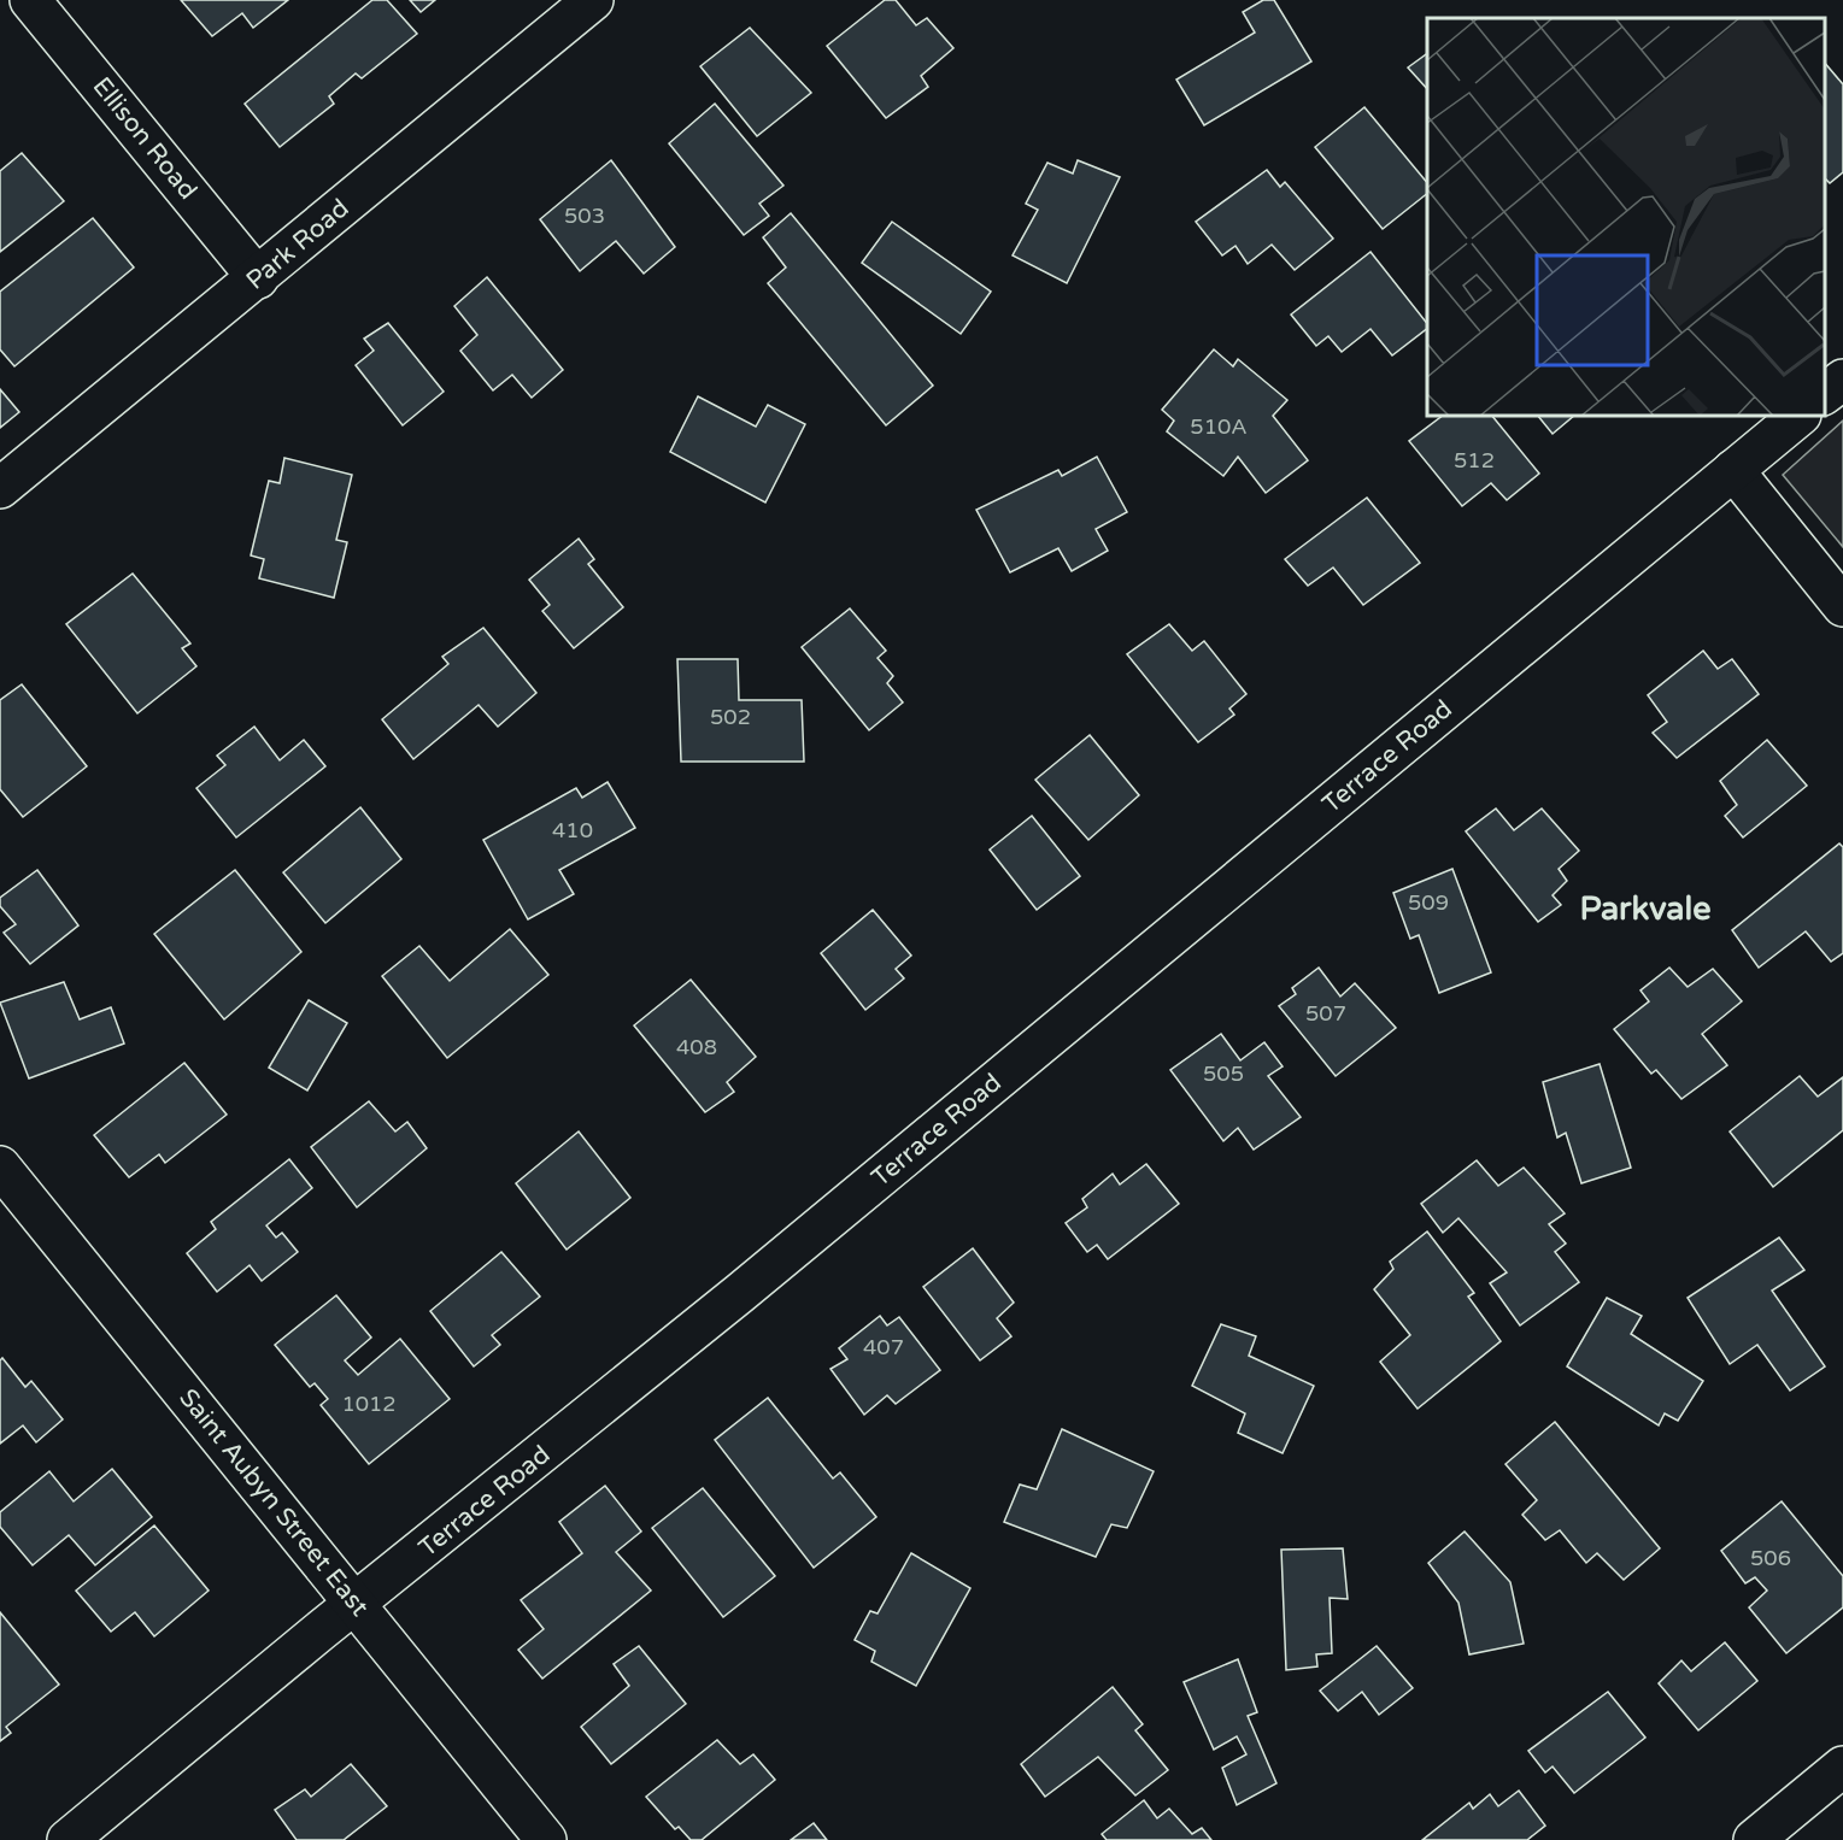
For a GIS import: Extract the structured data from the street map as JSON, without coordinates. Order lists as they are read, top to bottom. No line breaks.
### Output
{"streets":{"street":["Ellison Road","Park Road","Terrace Road","Saint Aubyn Street East"]},"crossings":[["Ellison Road","Park Road"],["Terrace Road","Saint Aubyn Street East"]],"districts":["Parkvale"],"house_numbers":["503","510A","512","502","410","509","507","408","505","407","1012","506"]}
